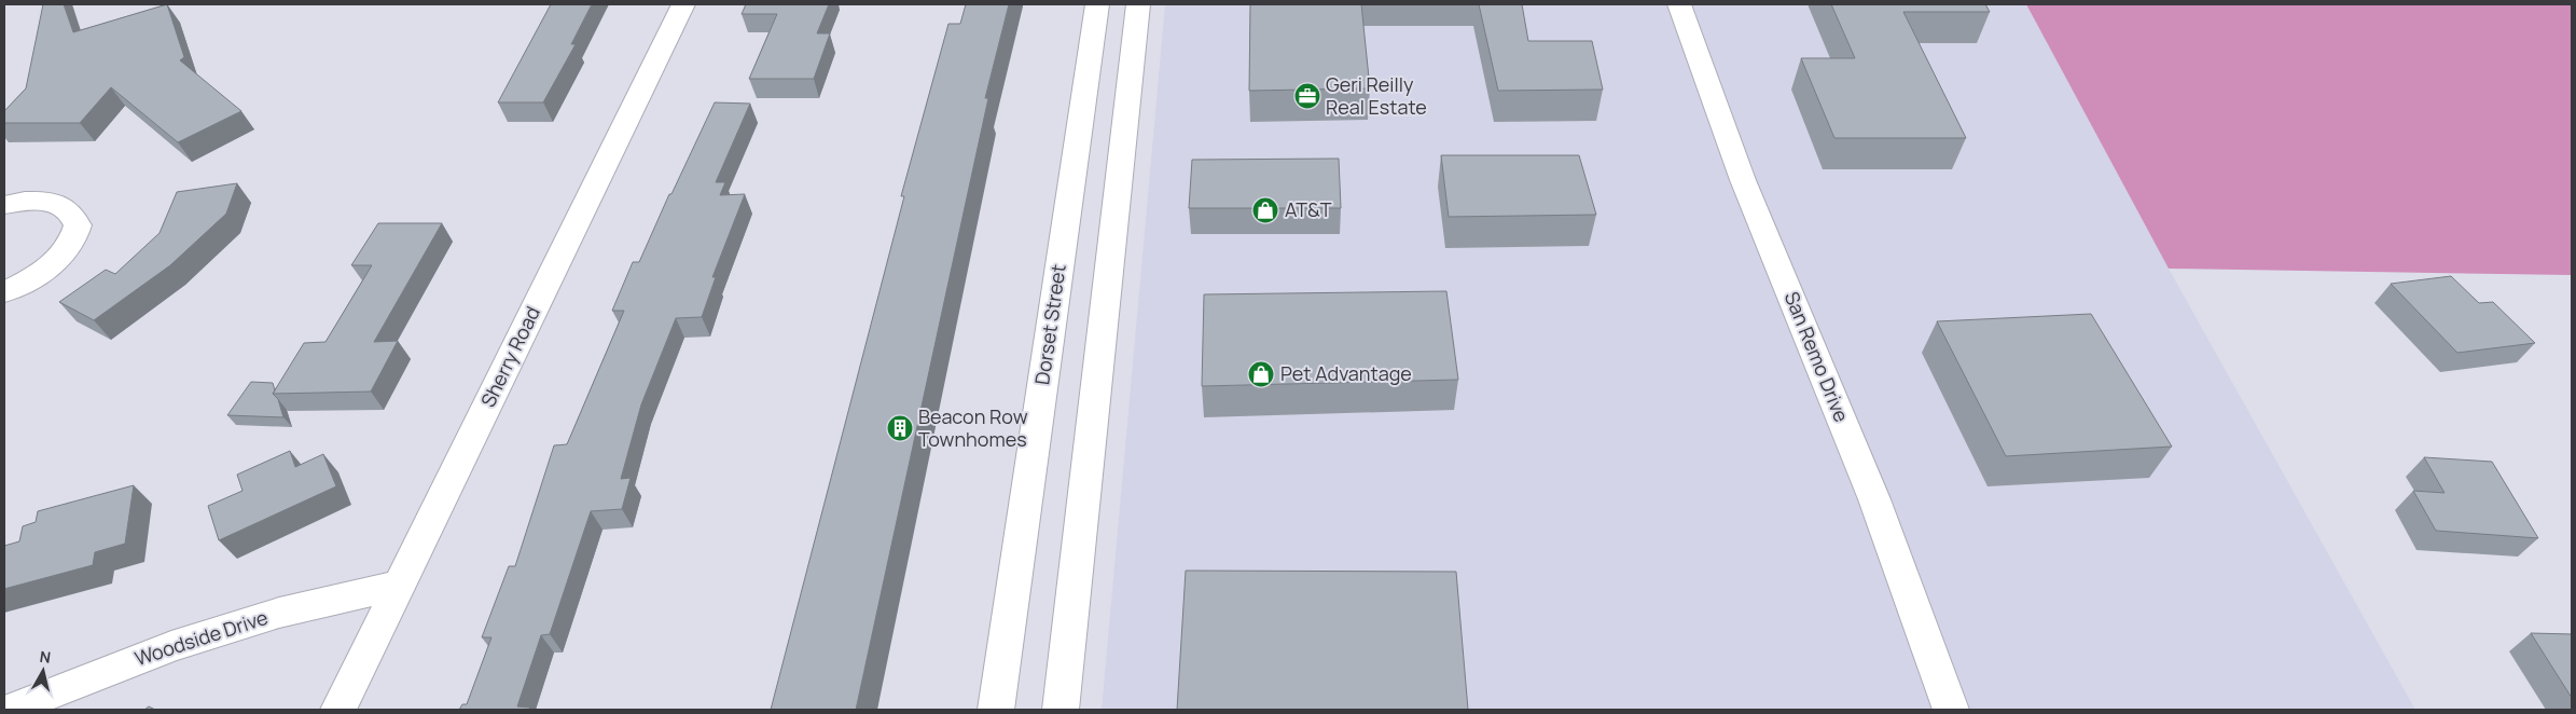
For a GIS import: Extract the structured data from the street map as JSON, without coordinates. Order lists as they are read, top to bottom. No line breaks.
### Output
{"streets":{"street":["Dorset Street","Sherry Road","San Remo Drive","Woodside Drive"]},"crossings":[["Sherry Road","Woodside Drive"]],"places":{"office":["Geri Reilly Real Estate"],"shop":["AT&T","Pet Advantage"],"building":["Beacon Row Townhomes"]},"north":"top"}
